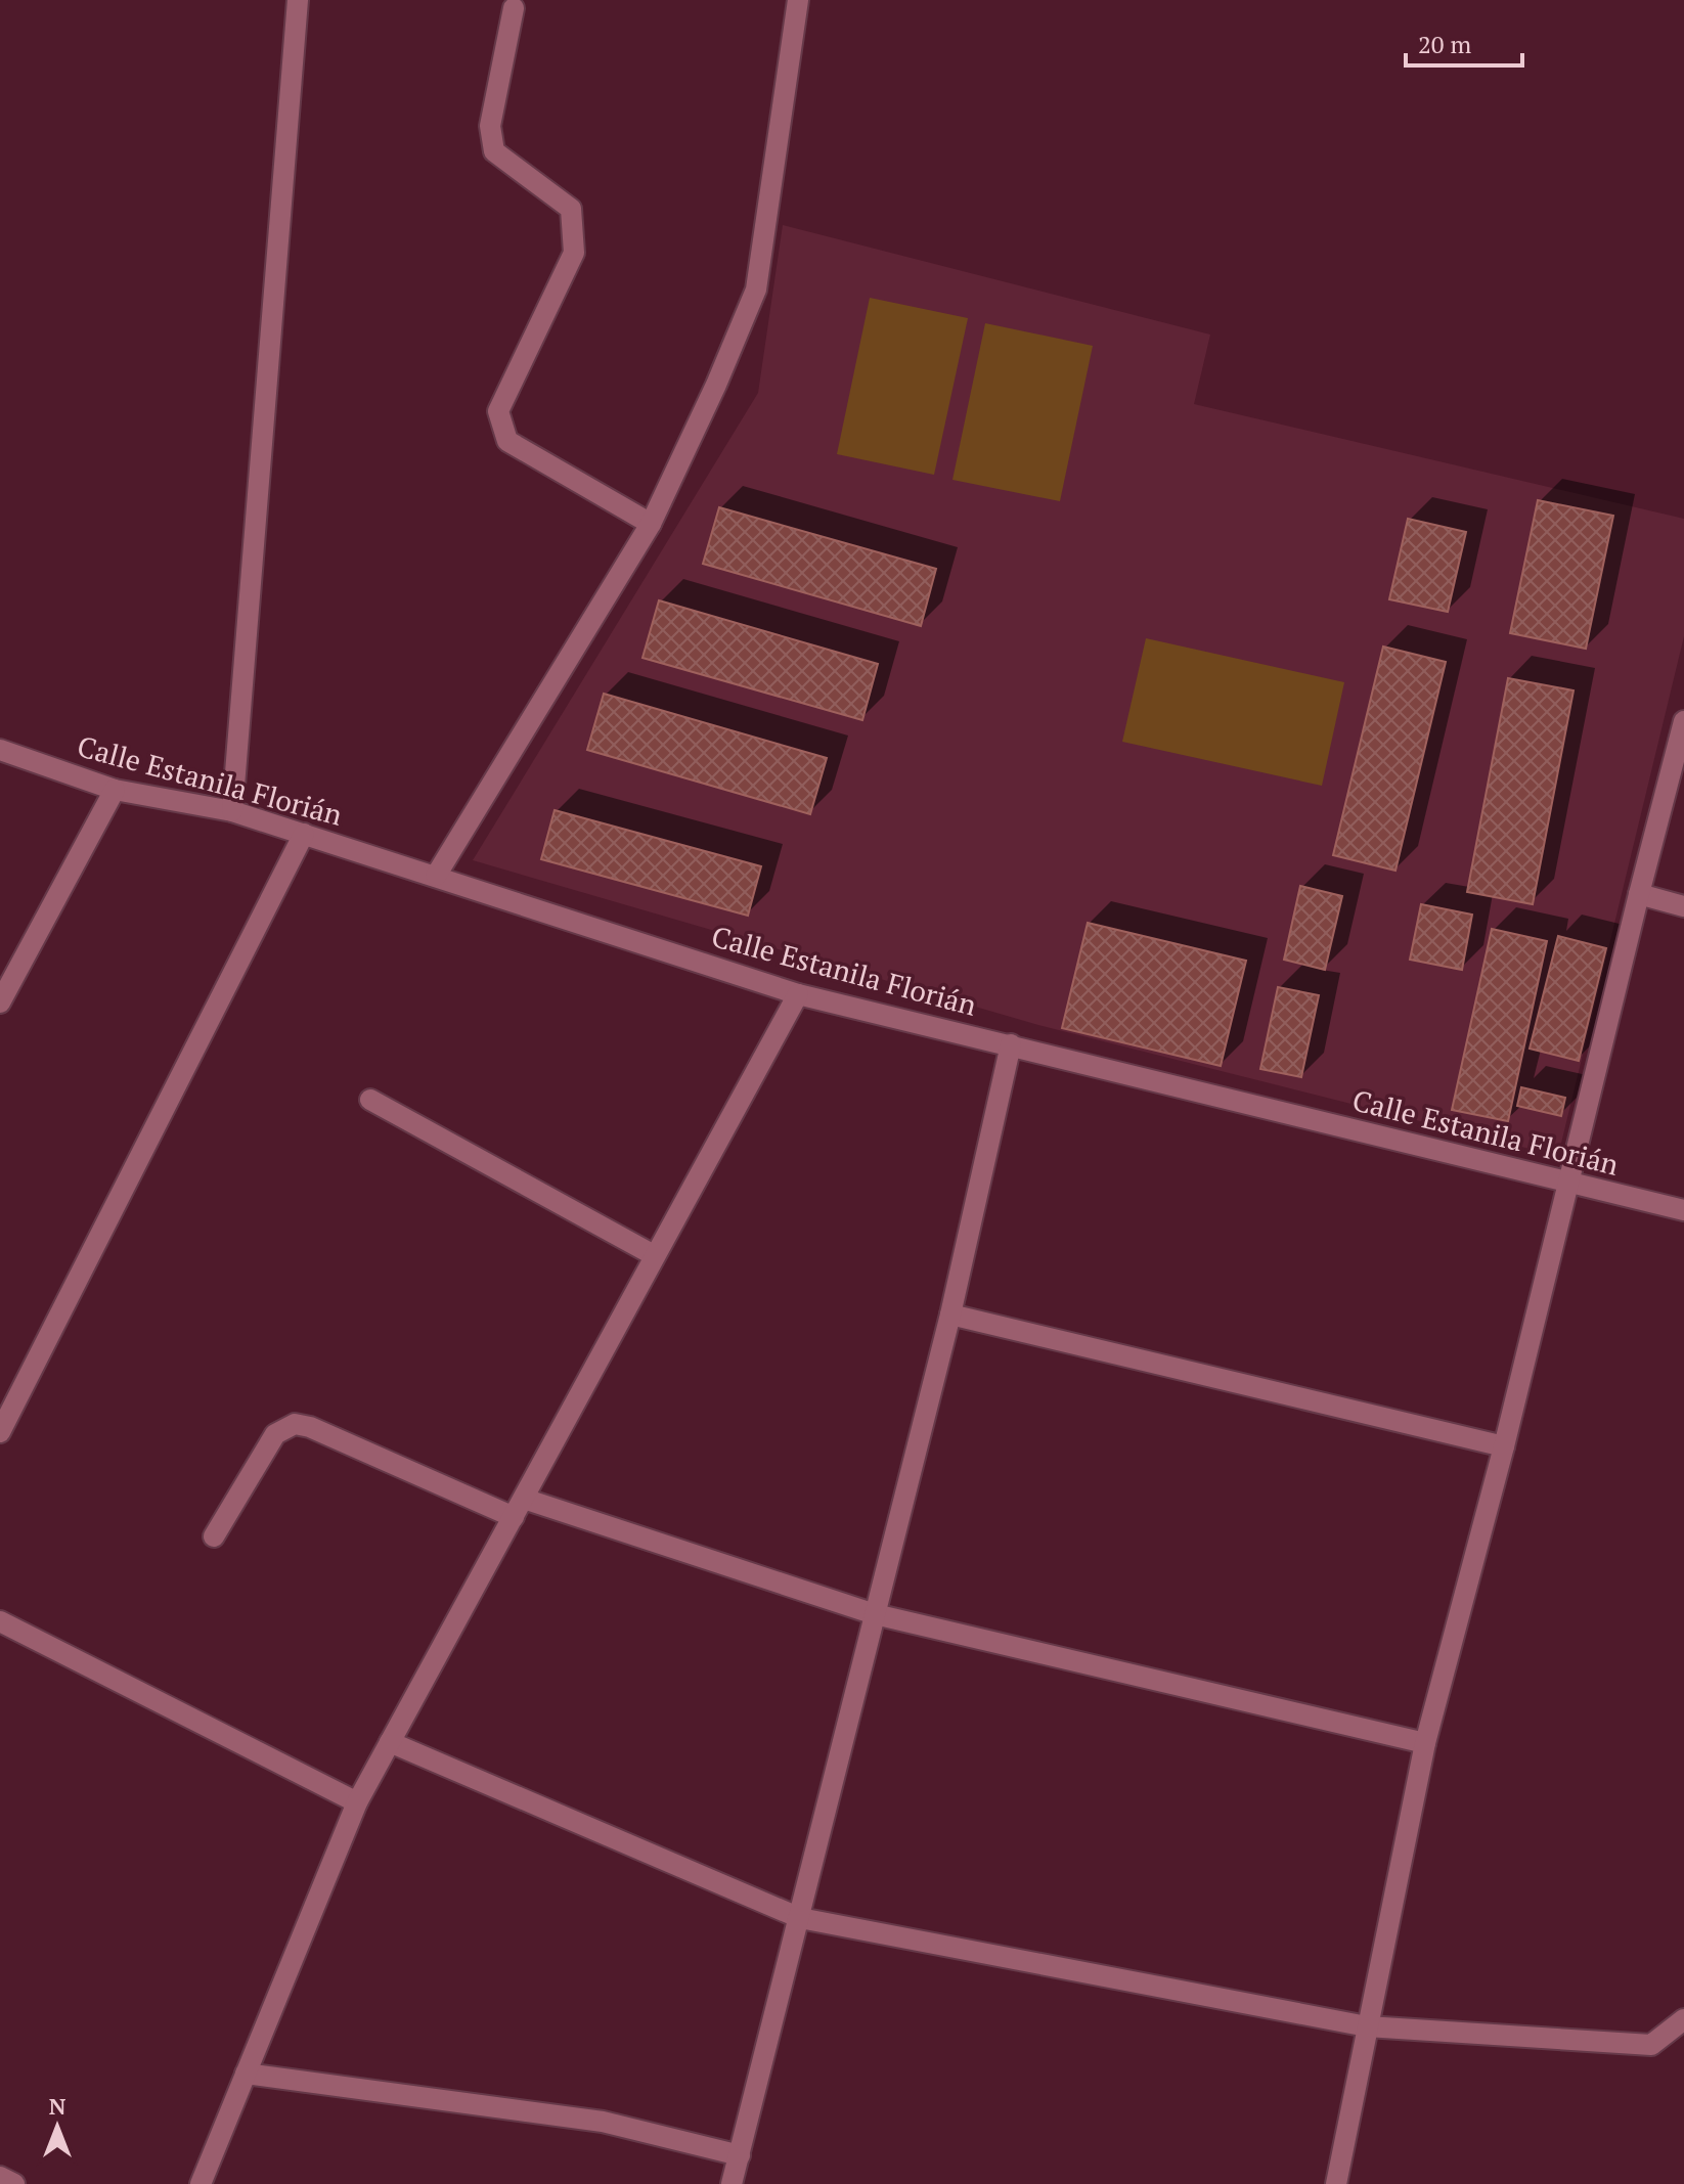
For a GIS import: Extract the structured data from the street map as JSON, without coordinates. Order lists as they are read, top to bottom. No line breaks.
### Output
{"streets":{"street":["Calle Estanila Florián"]},"scale_bar":"20 m","north":"top"}
